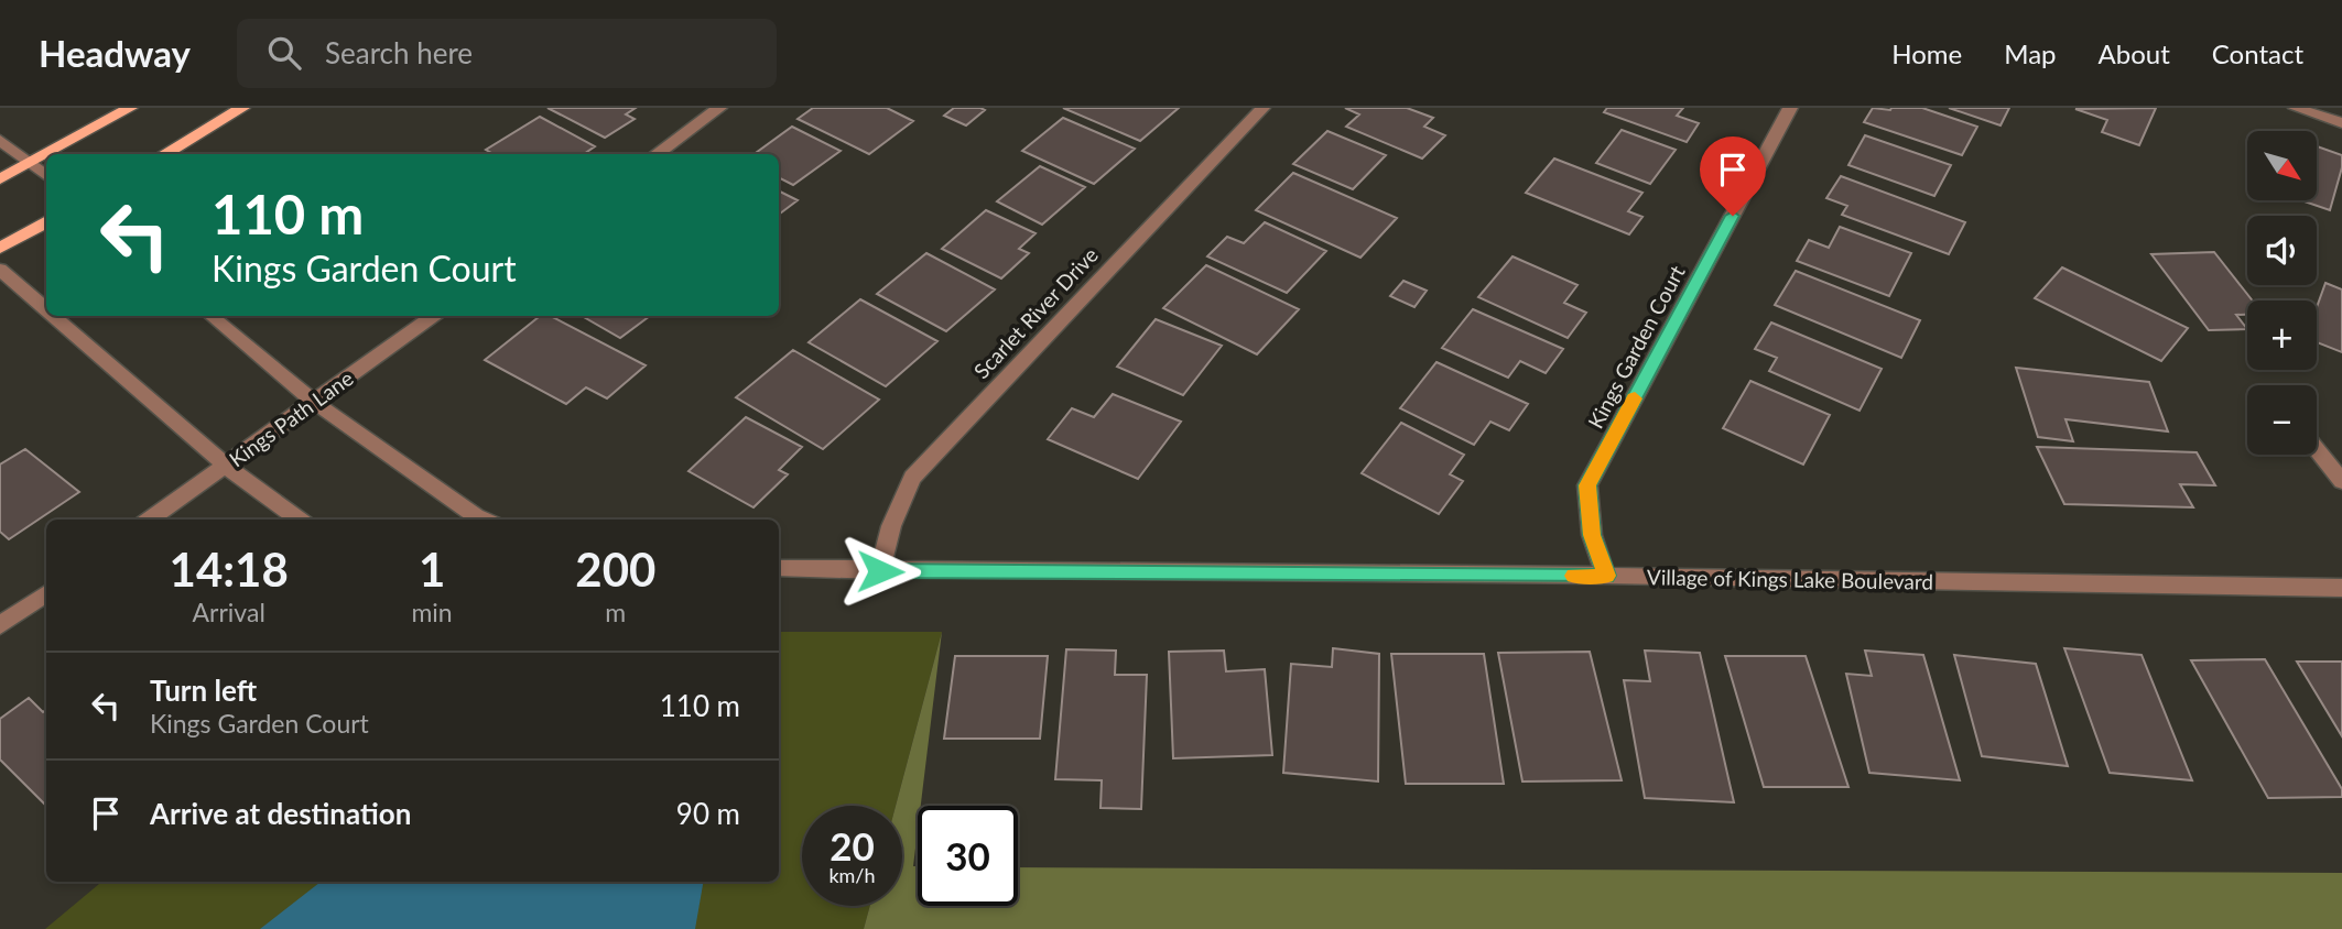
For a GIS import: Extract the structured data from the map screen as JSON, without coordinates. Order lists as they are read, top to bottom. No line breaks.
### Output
{"streets":{"street":["Scarlet River Drive","Kings Garden Court","Kings Path Lane","Village of Kings Lake Boulevard"]},"crossings":[["Scarlet River Drive","Village of Kings Lake Boulevard"],["Kings Garden Court","Village of Kings Lake Boulevard"]],"north":"bottom right","page":{"header":"Headway","search":"Search here","nav":["Home","Map","About","Contact"],"map_buttons":["+","−"],"turn":["110 m","Kings Garden Court"],"eta":["14:18","Arrival","1","min","200","m"],"list":[{"name":"Turn left","note":"Kings Garden Court","value":"110 m"},{"name":"Arrive at destination","value":"90 m"}],"speed":"20 km/h","limit":"30"}}
